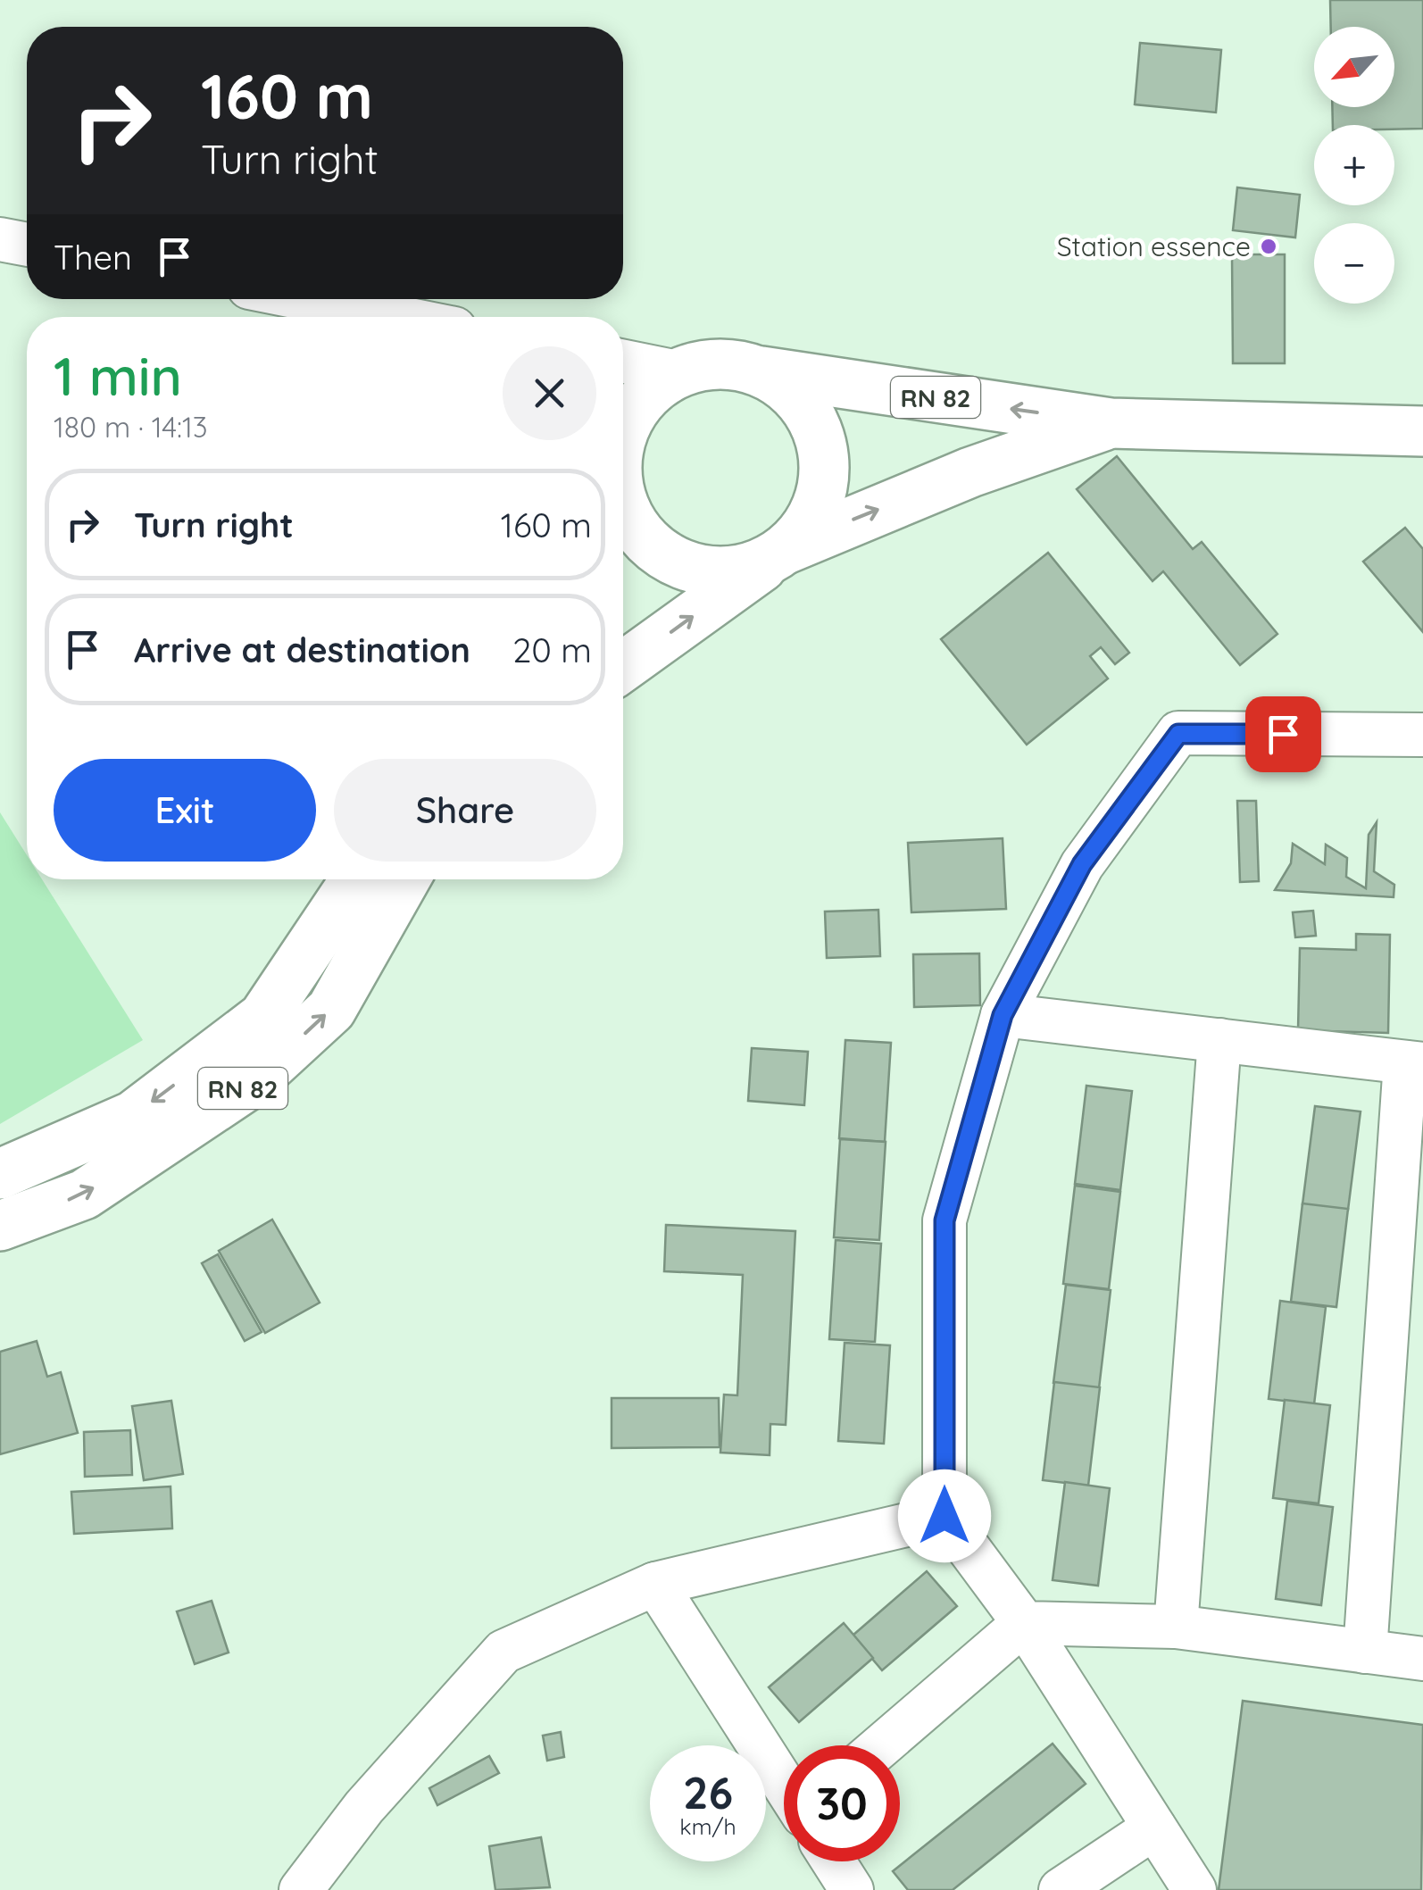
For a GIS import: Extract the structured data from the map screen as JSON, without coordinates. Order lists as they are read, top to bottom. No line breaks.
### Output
{"streets":{"main road":["RN 82"]},"places":["Station essence"],"north":"bottom left","page":{"map_buttons":["+","−"],"turn":["160 m","Turn right"],"then":"Then","heading":["1 min","180 m · 14:13"],"list":[{"name":"Turn right","value":"160 m"},{"name":"Arrive at destination","value":"20 m"}],"buttons":["Exit","Share"],"speed":"26 km/h","limit":"30"}}
